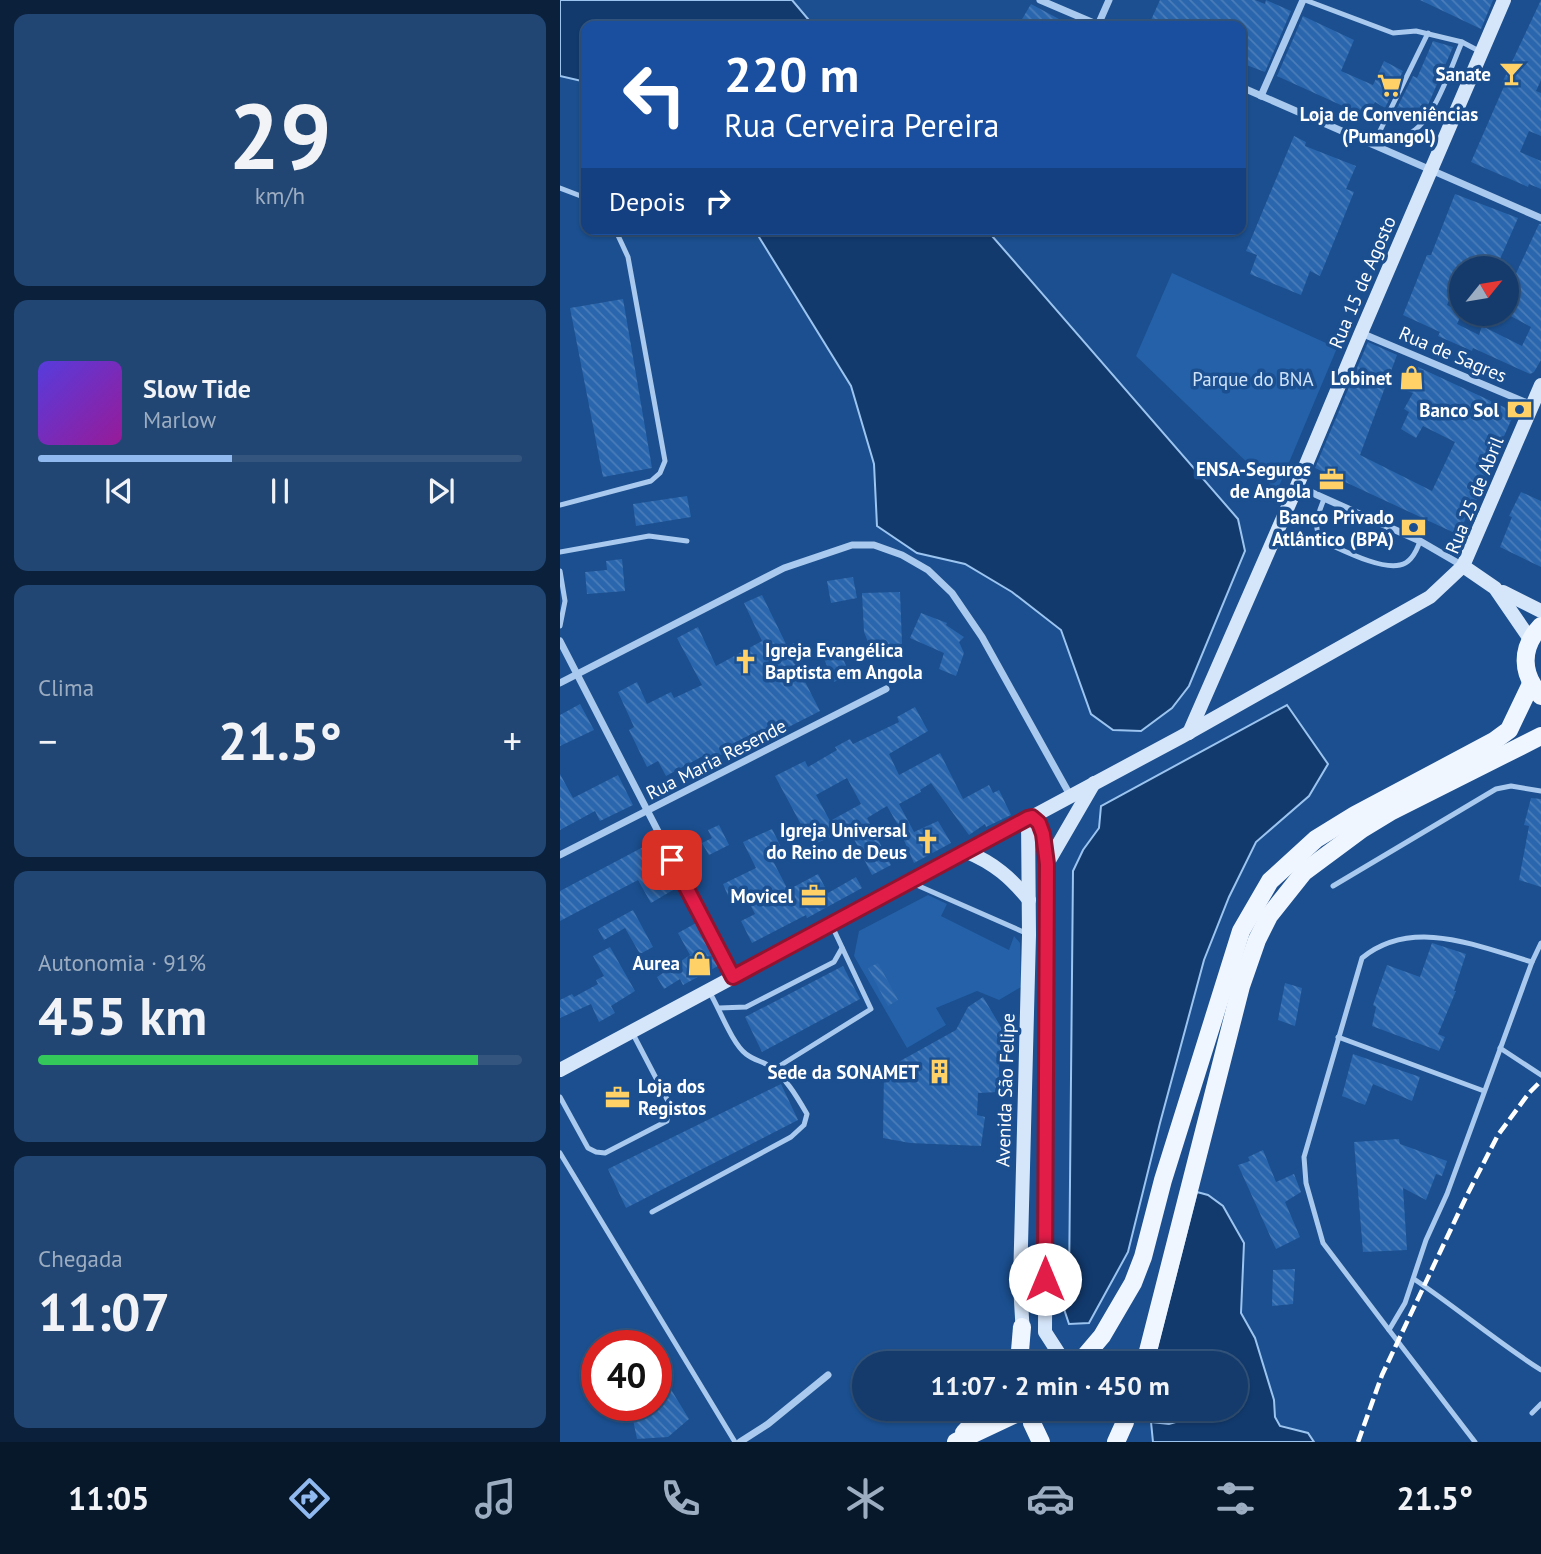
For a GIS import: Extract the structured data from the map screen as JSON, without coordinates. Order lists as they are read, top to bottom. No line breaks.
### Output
{"streets":{"street":["Rua 15 de Agosto","Rua de Sagres","Rua 25 de Abril","Rua Maria Resende","Avenida São Felipe"]},"crossings":[["Rua 15 de Agosto","Rua de Sagres"],["Rua de Sagres","Rua 25 de Abril"]],"parks":["Parque do BNA"],"places":{"bar":["Sanate"],"supermarket":["Loja de Conveniências (Pumangol)"],"shop":["Lobinet","Aurea"],"bank":["Banco Sol","Banco Privado Atlântico (BPA)"],"office":["ENSA-Seguros de Angola","Movicel","Loja dos Registos"],"church":["Igreja Evangélica Baptista em Angola","Igreja Universal do Reino de Deus"],"building":["Sede da SONAMET"]},"north":"top right","page":{"tile":[["29","km/h"],"Clima",["Autonomia · 91%","455 km"],["Chegada","11:07"]],"turn":["220 m","Rua Cerveira Pereira"],"then":"Depois","song":["Slow Tide","Marlow"],"heat":["−","21.5°","+"],"limit":"40","trip":"11:07 · 2 min · 450 m","tabs":["11:05","21.5°"]}}
